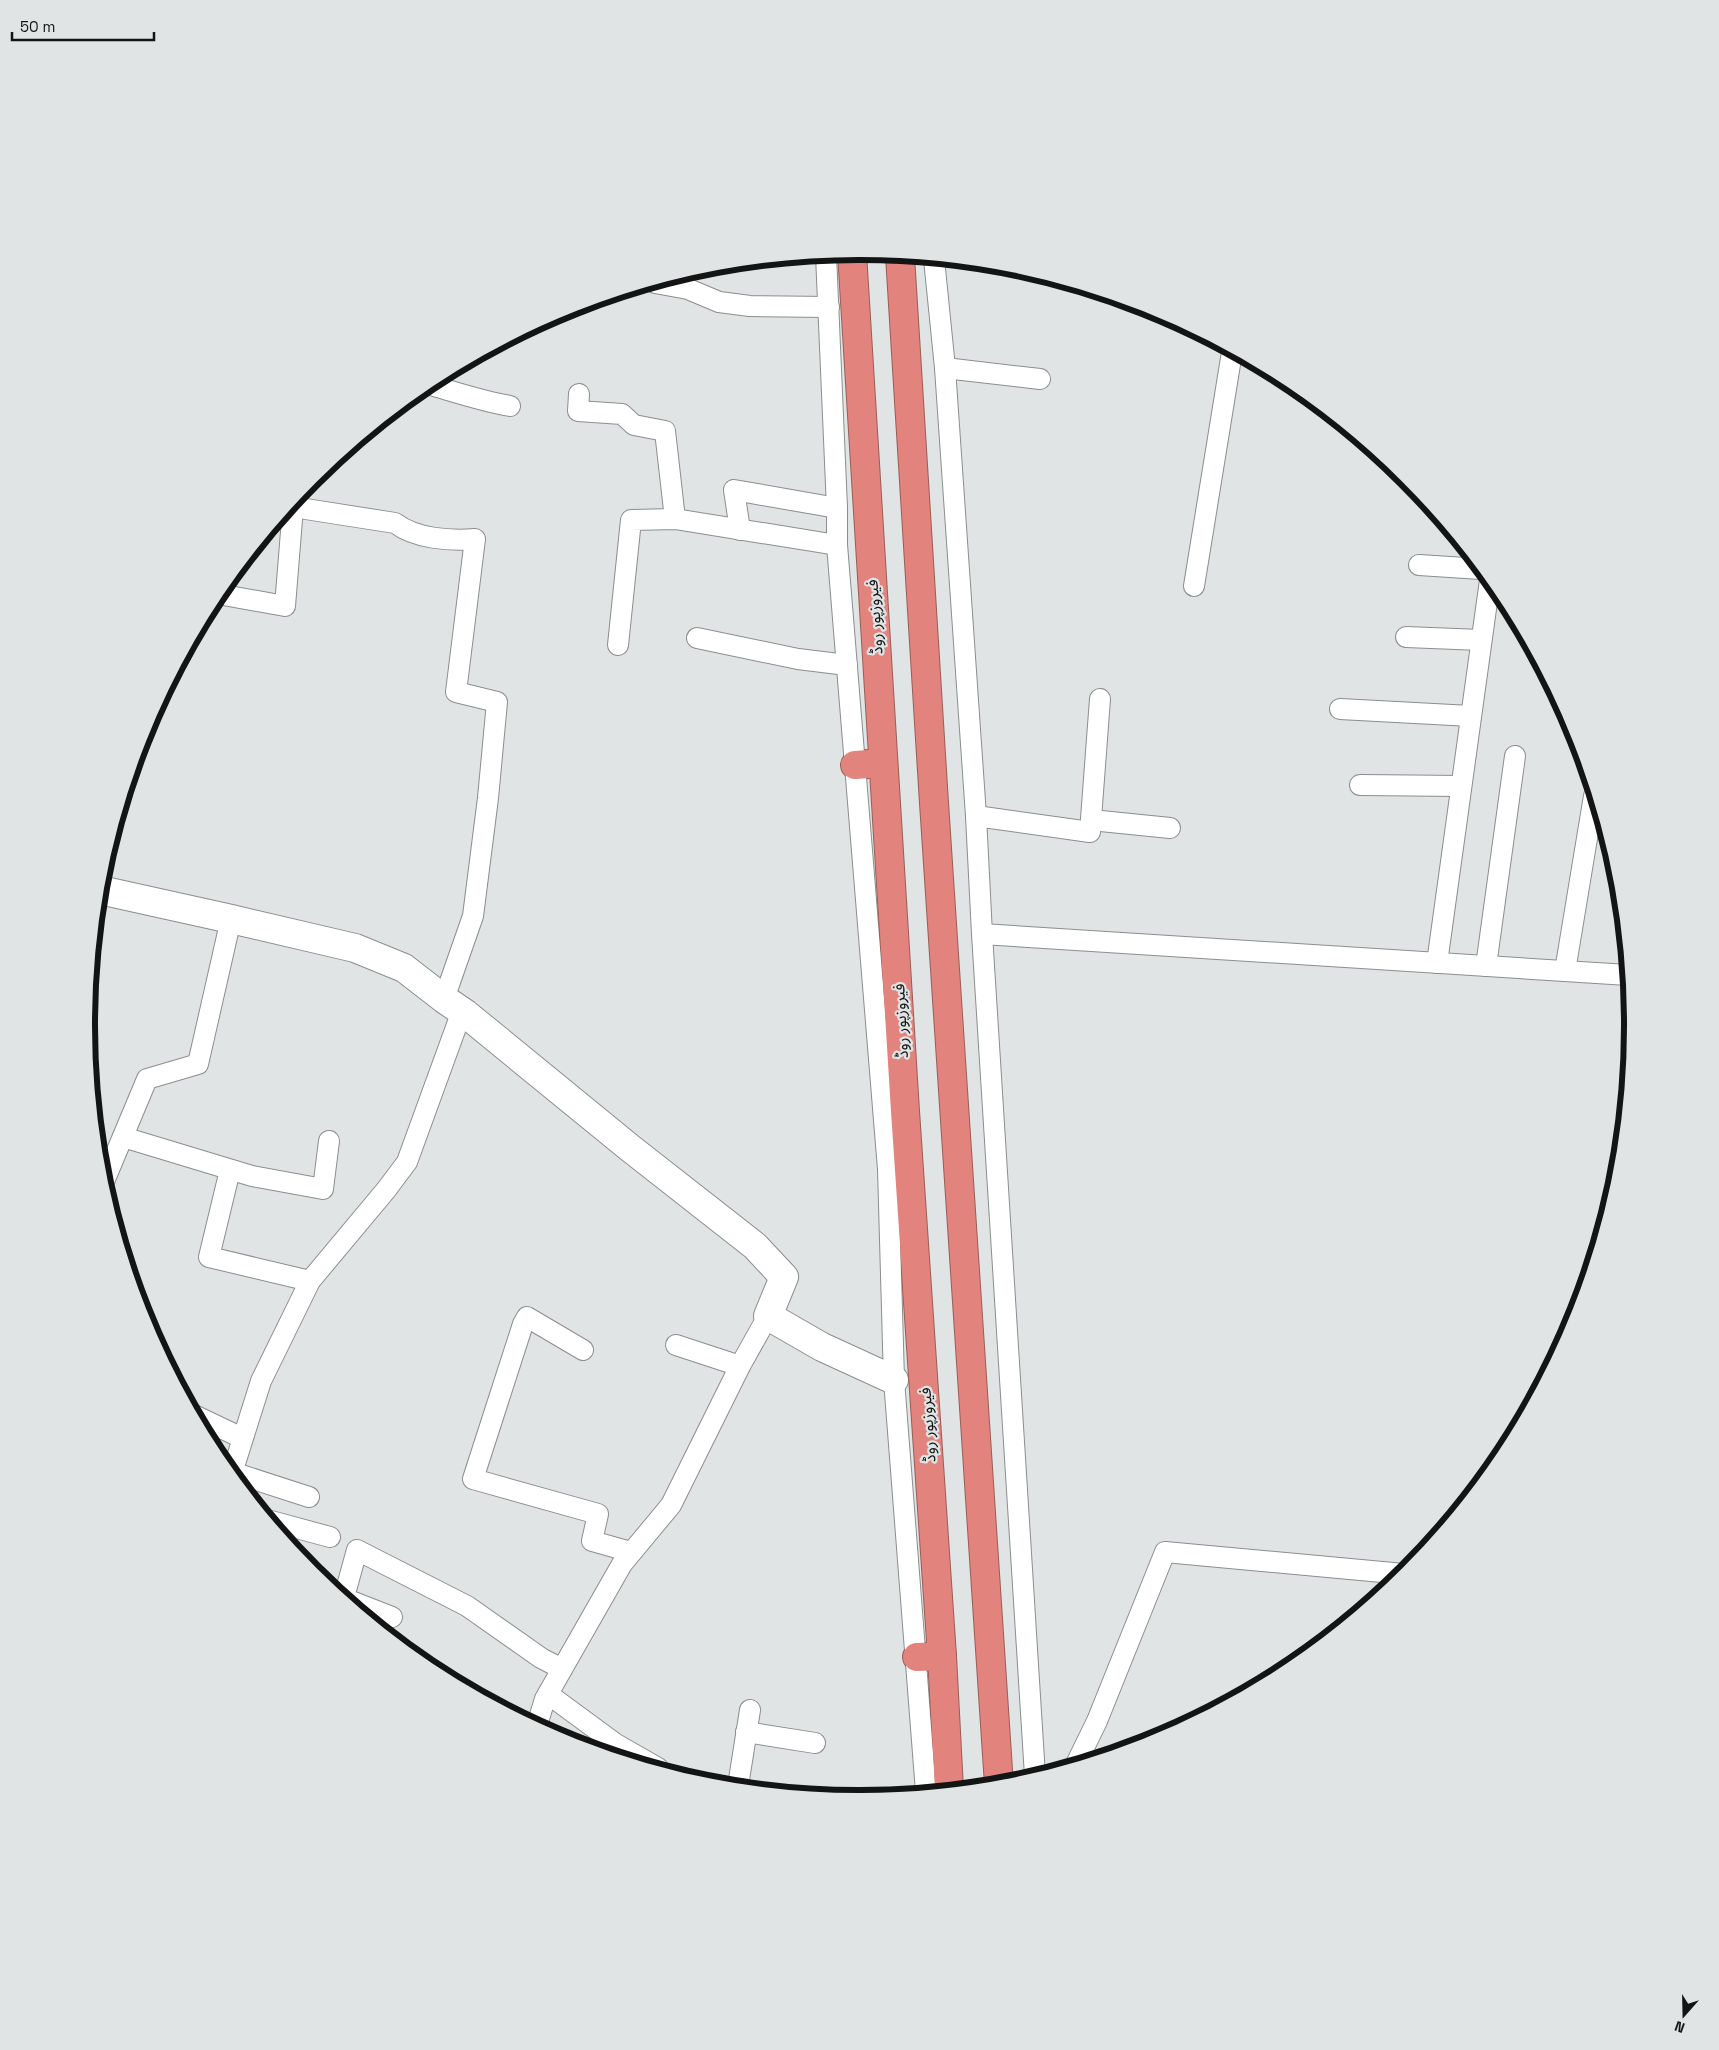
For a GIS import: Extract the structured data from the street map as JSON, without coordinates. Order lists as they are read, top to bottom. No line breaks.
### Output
{"streets":{"highway":["فیروزپور روڈ"]},"scale_bar":"50 m","north":"bottom"}
